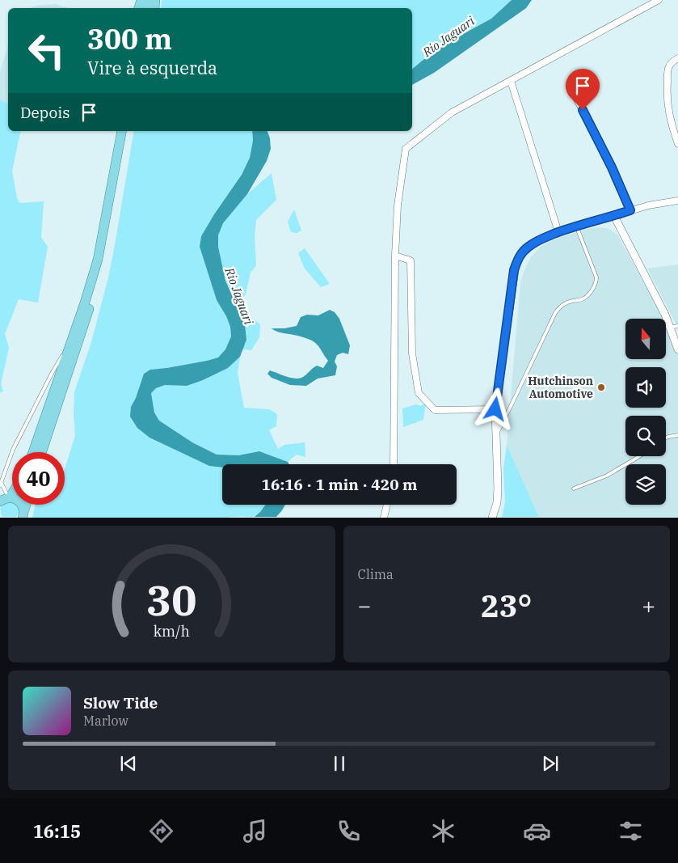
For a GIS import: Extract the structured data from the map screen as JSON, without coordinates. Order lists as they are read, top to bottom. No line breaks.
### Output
{"water":["Rio Jaguari"],"places":["Hutchinson Automotive"],"north":"top","page":{"turn":["300 m","Vire à esquerda"],"then":"Depois","limit":"40","trip":"16:16 · 1 min · 420 m","tile":"Clima","heat":["−","23°","+"],"song":["Slow Tide","Marlow"],"tabs":"16:15","gauge":["30","km/h"]}}
